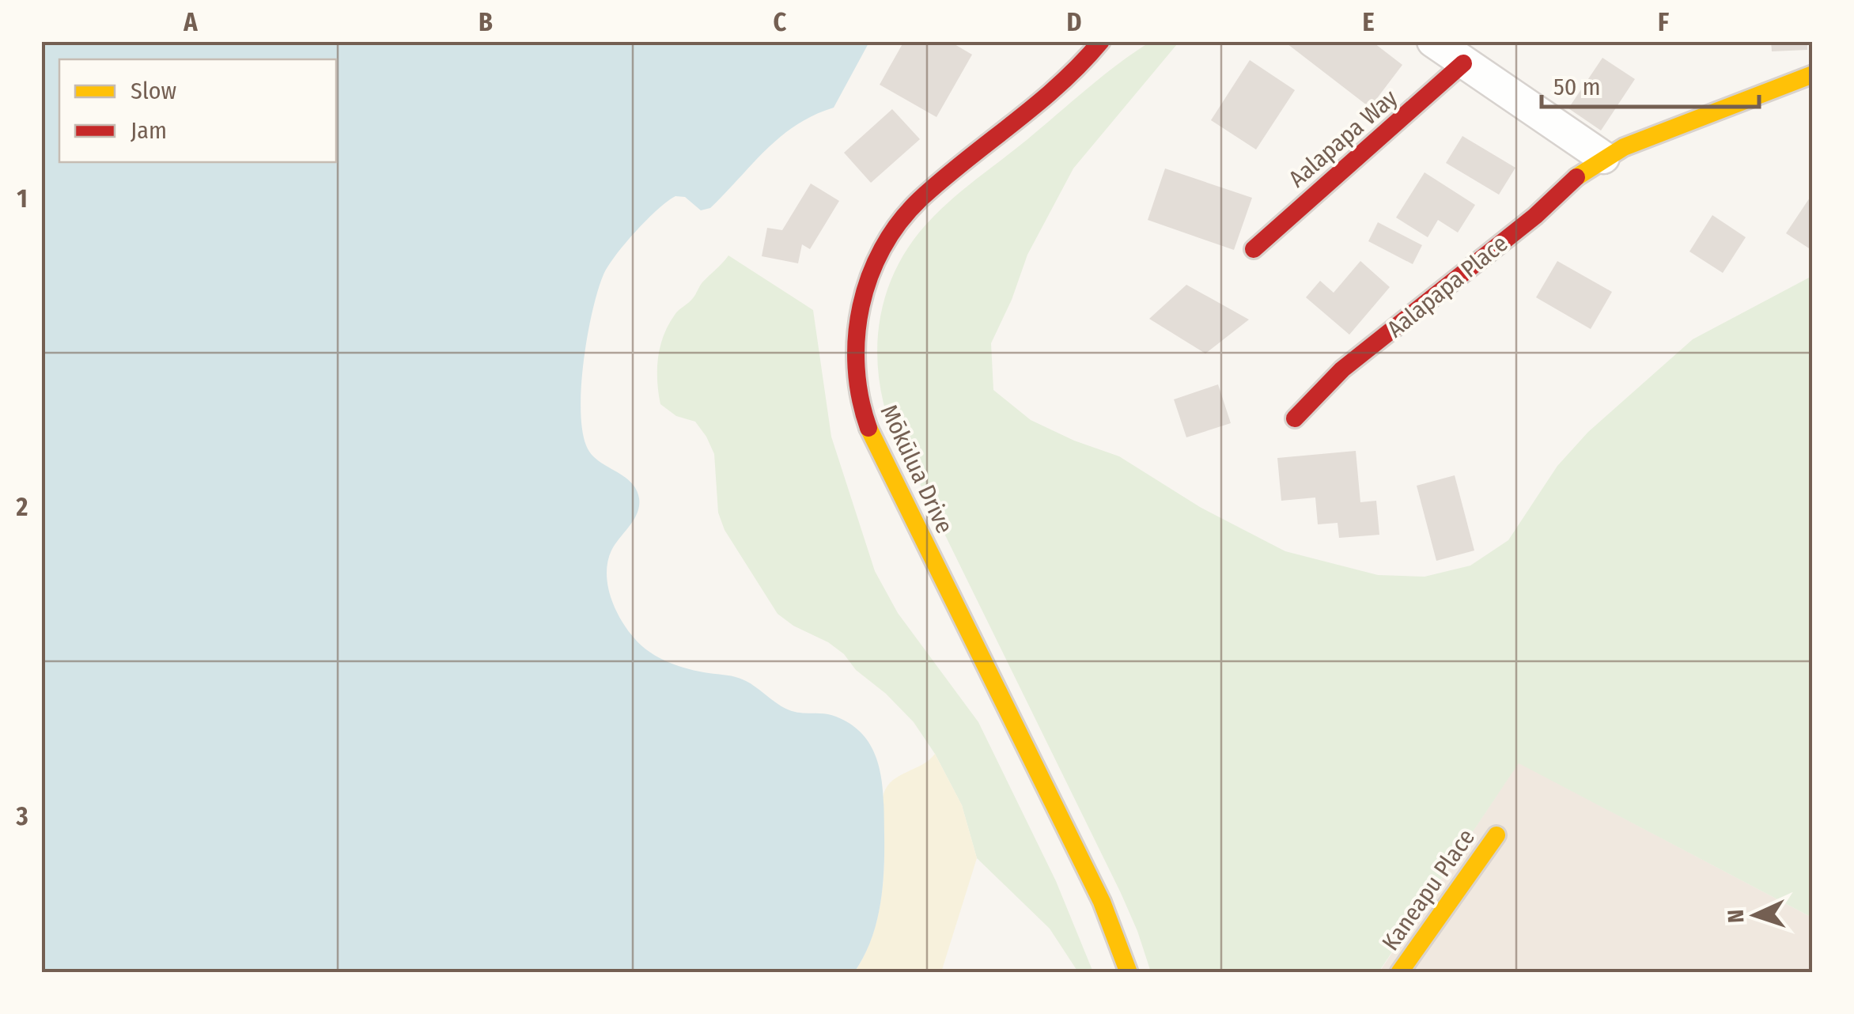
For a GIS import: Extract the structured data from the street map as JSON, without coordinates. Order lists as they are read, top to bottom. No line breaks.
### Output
{"streets":{"street":["Aalapapa Way","Aalapapa Place","Mōkūlua Drive","Kaneapu Place"]},"legend":["Slow","Jam"],"scale_bar":"50 m","north":"left","grid":{"columns":["A","B","C","D","E","F"],"rows":["1","2","3"]}}
